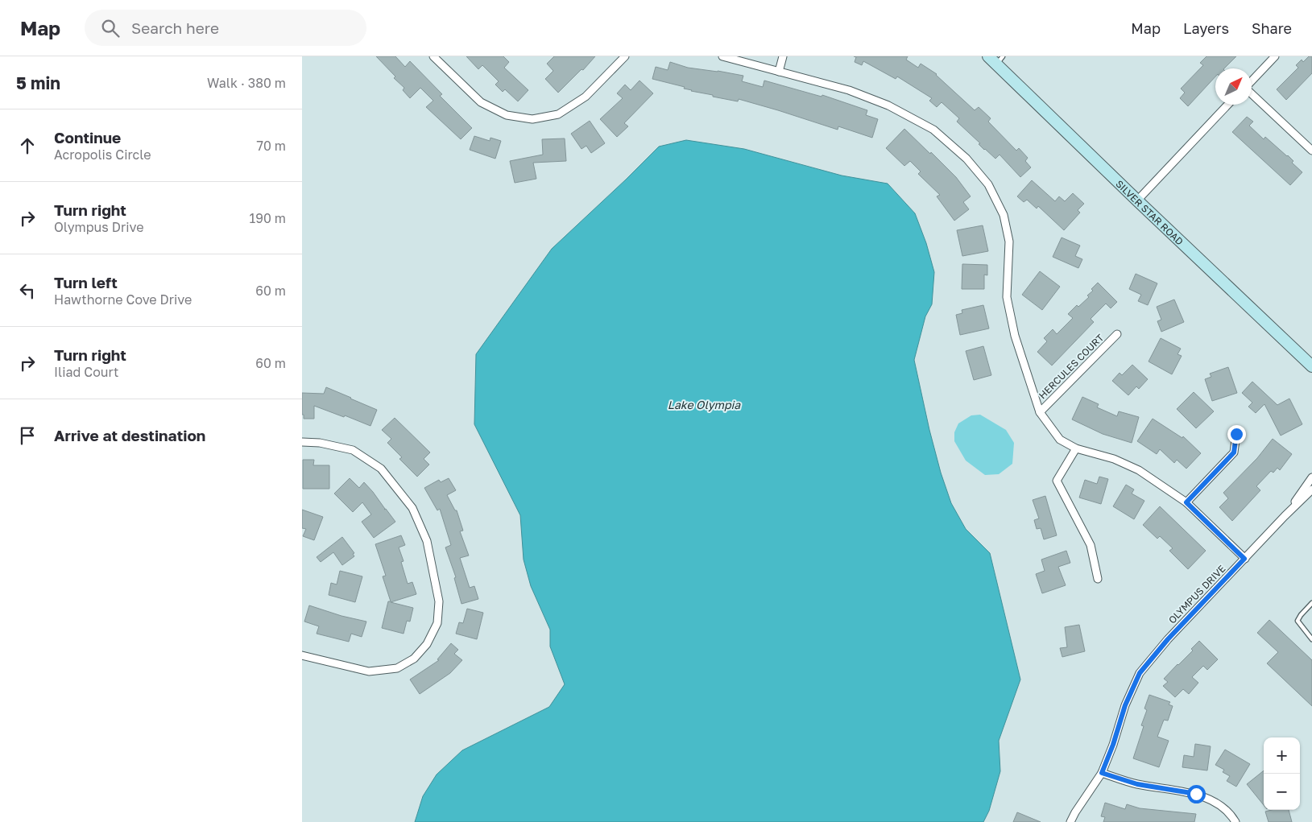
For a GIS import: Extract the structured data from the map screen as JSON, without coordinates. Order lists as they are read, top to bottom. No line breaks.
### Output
{"streets":{"main road":["SILVER STAR ROAD"],"street":["HERCULES COURT","OLYMPUS DRIVE"]},"water":["Lake Olympia"],"north":"top right","page":{"header":"Map","search":"Search here","nav":["Map","Layers","Share"],"heading":["5 min","Walk · 380 m"],"list":[["Continue","Acropolis Circle","70 m"],["Turn right","Olympus Drive","190 m"],["Turn left","Hawthorne Cove Drive","60 m"],["Turn right","Iliad Court","60 m"],"Arrive at destination"],"map_buttons":["+","−"]}}
